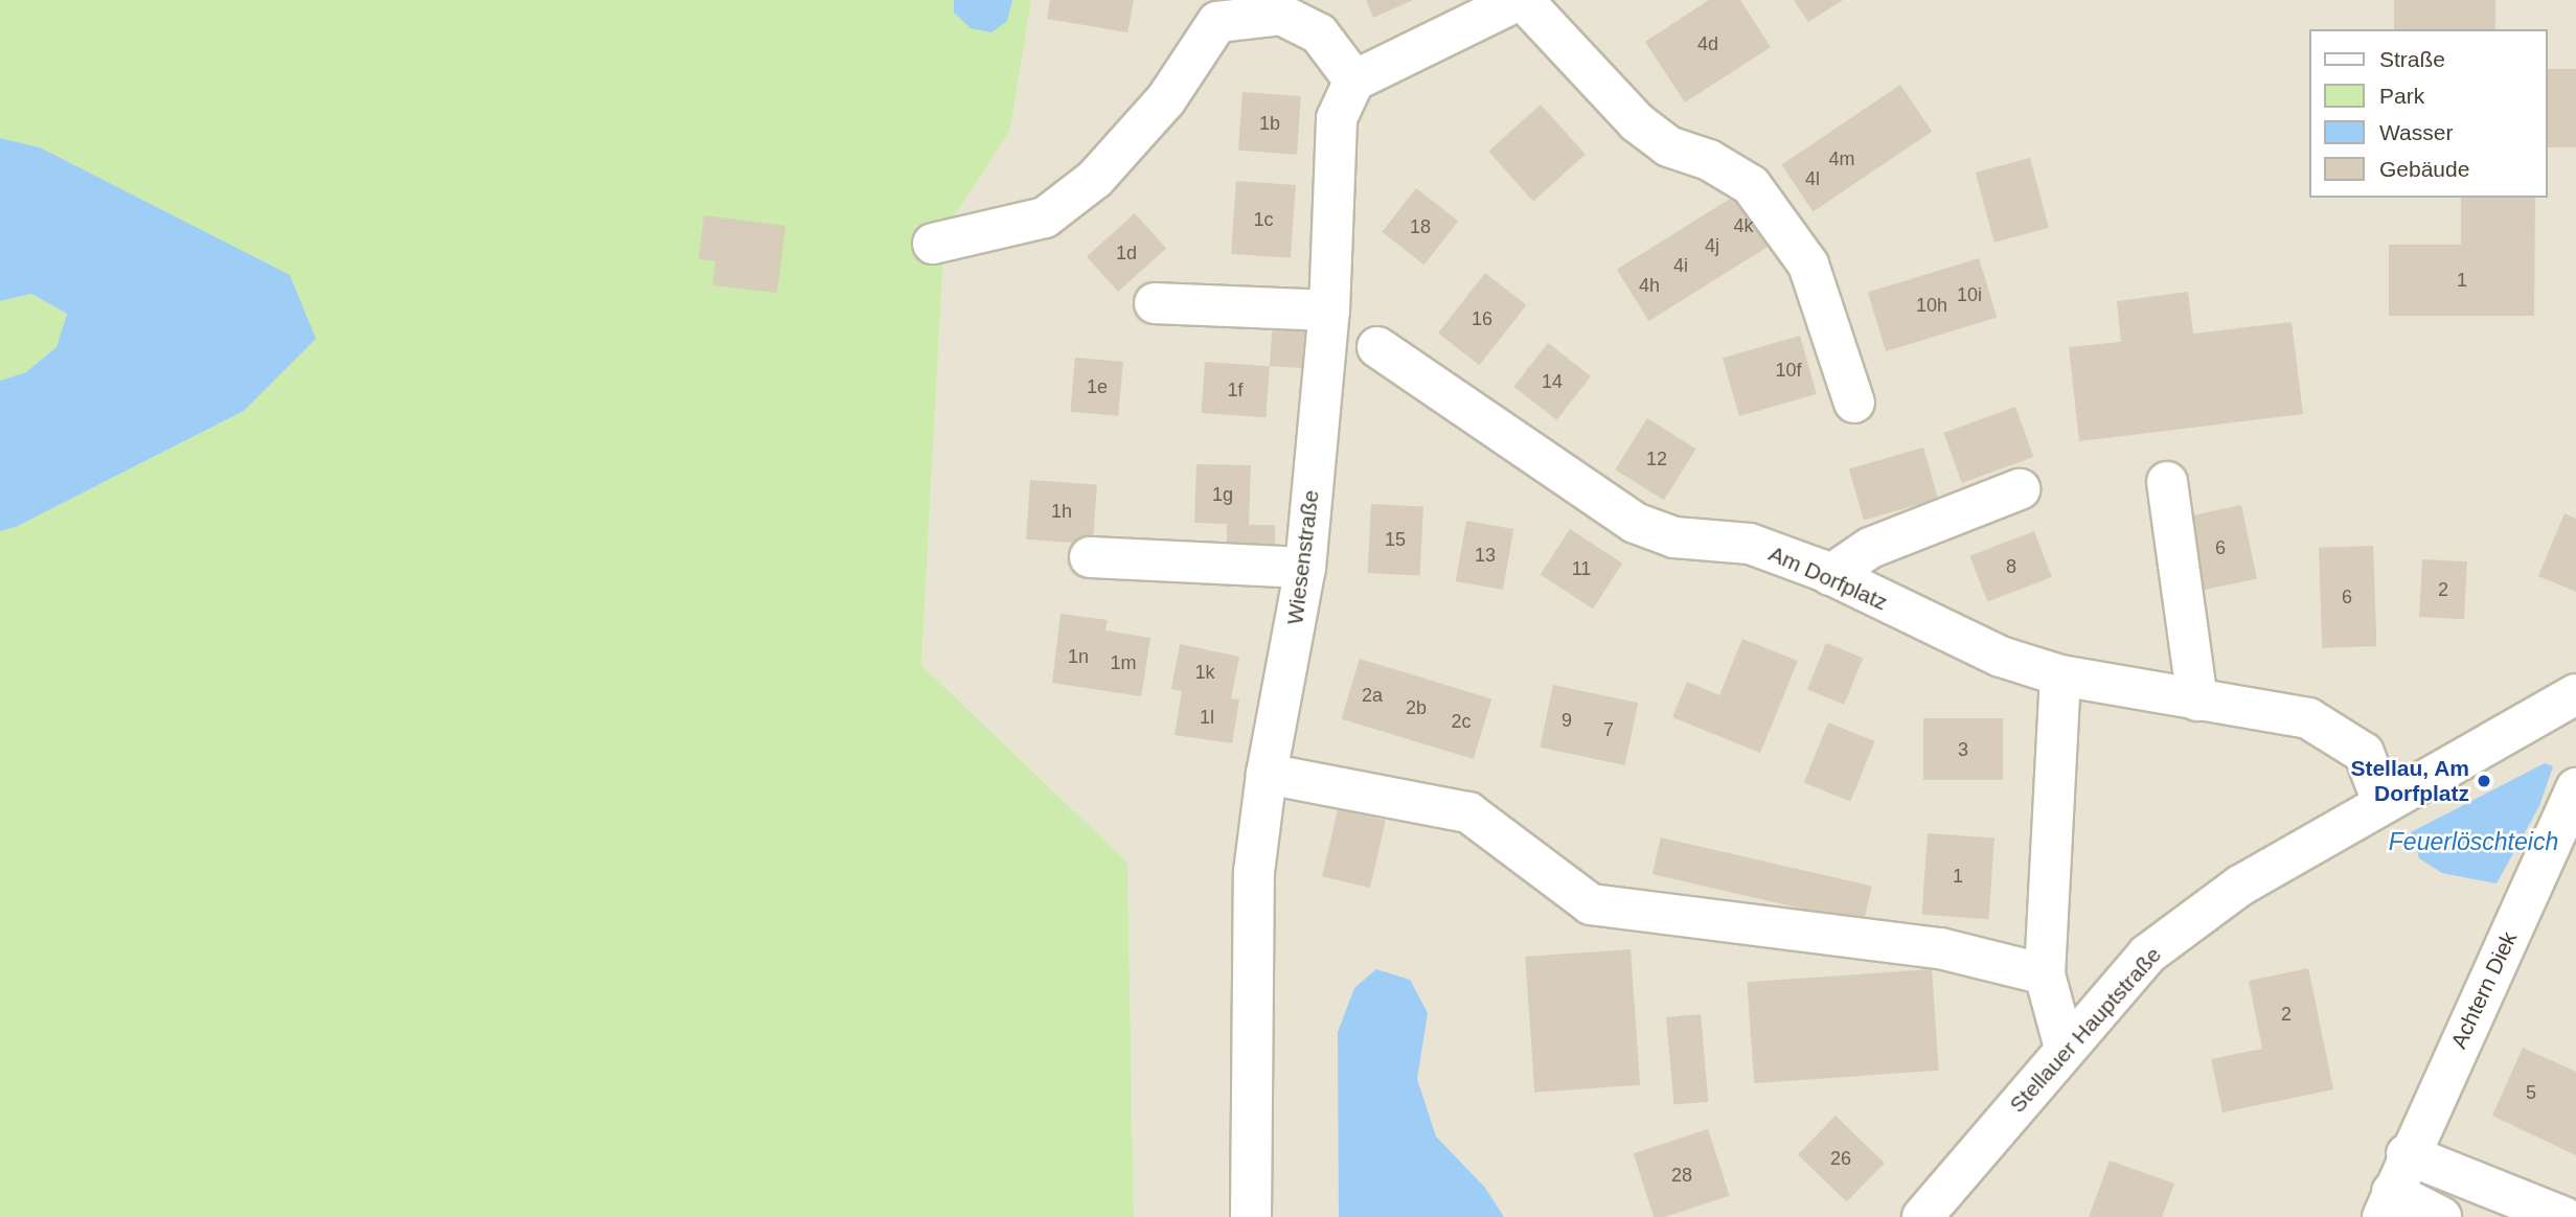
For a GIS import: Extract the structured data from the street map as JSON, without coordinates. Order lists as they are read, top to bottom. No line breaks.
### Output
{"streets":{"street":["Wiesenstraße","Am Dorfplatz","Achtern Diek","Stellauer Hauptstraße"]},"crossings":[["Am Dorfplatz","Stellauer Hauptstraße"]],"water":["Feuerlöschteich"],"places":["Stellau, Am Dorfplatz"],"house_numbers":["4d","1b","4m","4l","1c","4k","18","4j","1d","4i","1","4h","10i","10h","16","10f","14","1e","1f","12","1g","1h","15","6","13","8","11","2","6","1n","1m","1k","2a","2b","1l","9","2c","7","3","1","2","5","26","28"],"legend":["Straße","Park","Wasser","Gebäude"]}
